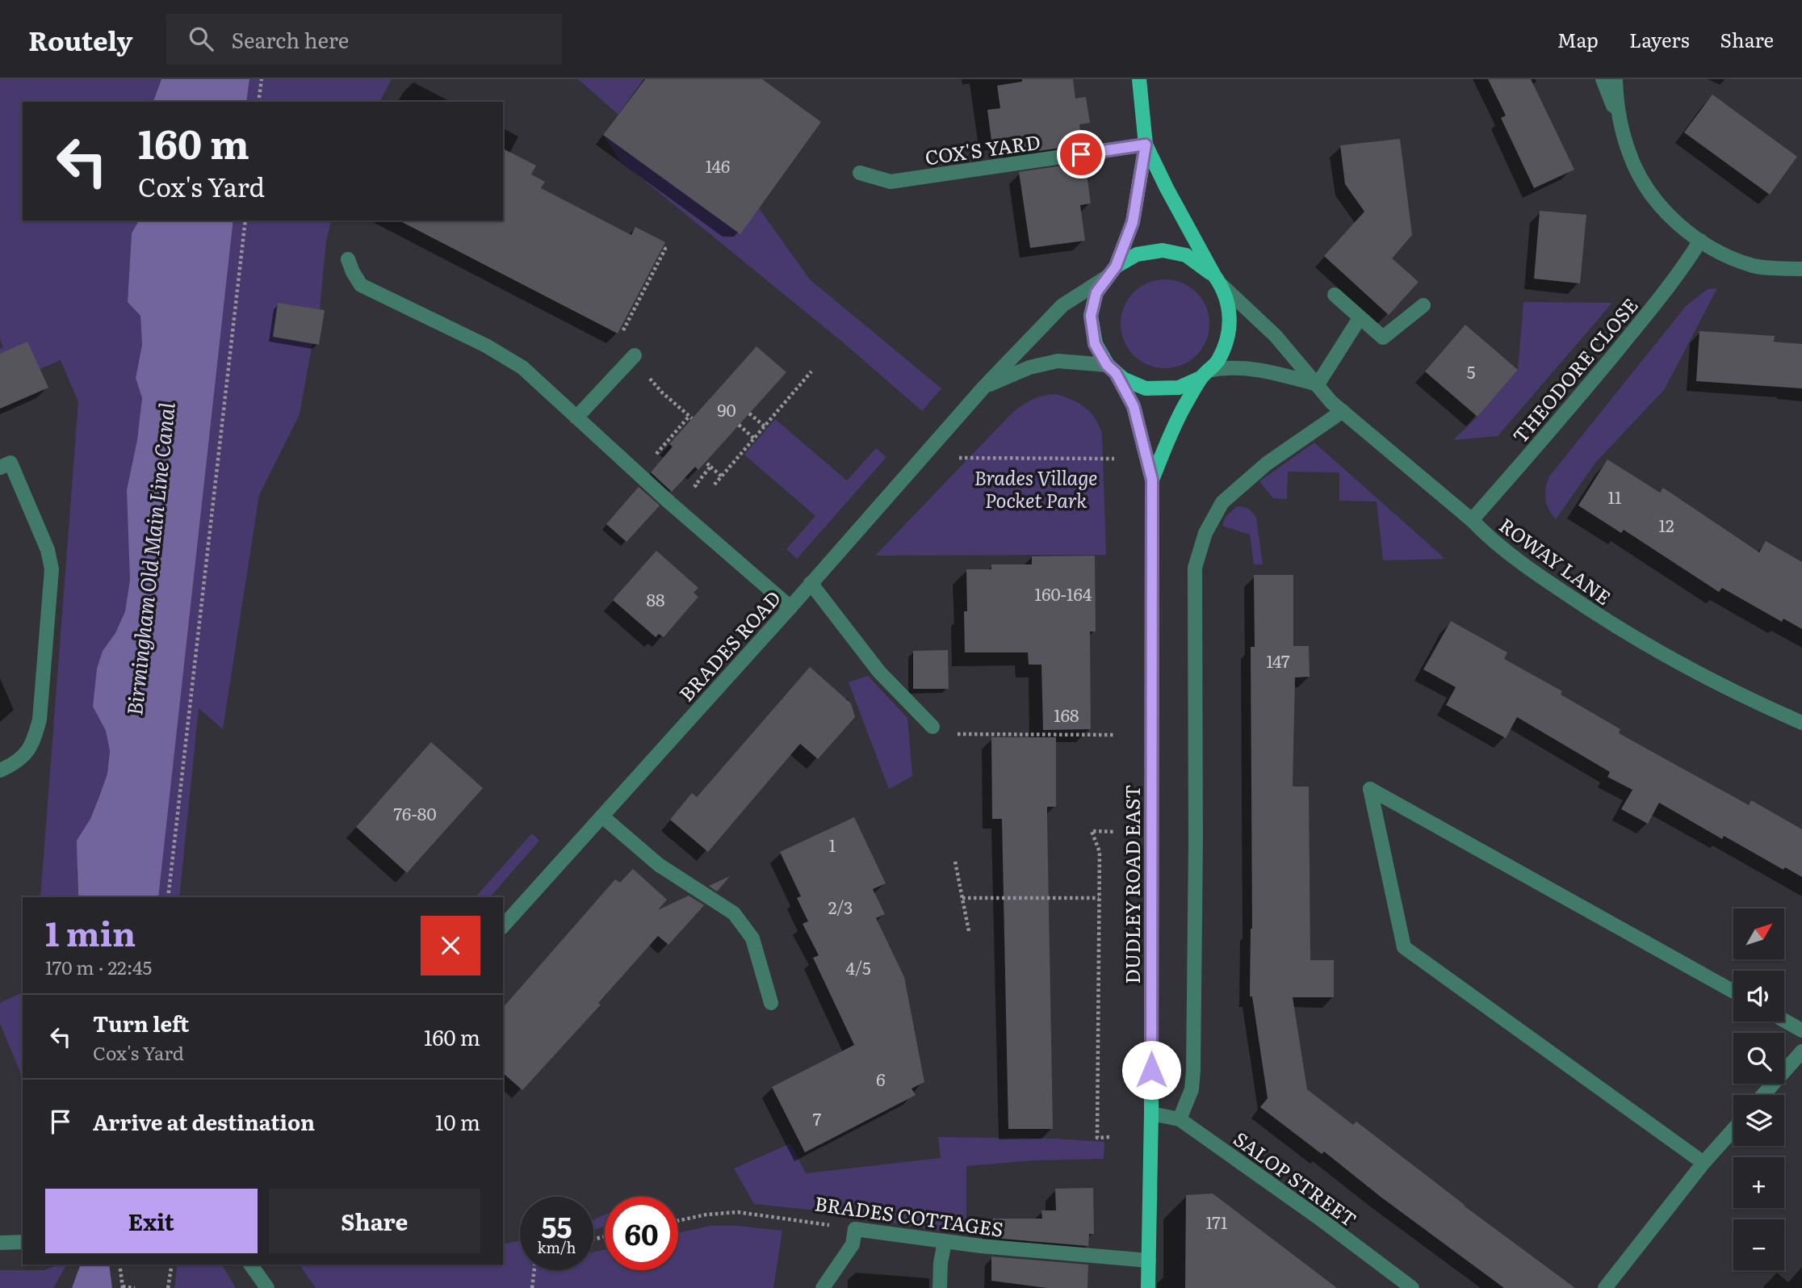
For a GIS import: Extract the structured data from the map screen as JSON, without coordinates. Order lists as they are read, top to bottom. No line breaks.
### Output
{"streets":{"main road":["DUDLEY ROAD EAST"],"street":["COX'S YARD","THEODORE CLOSE","ROWAY LANE","BRADES ROAD","SALOP STREET","BRADES COTTAGES"]},"crossings":[["COX'S YARD","DUDLEY ROAD EAST"],["THEODORE CLOSE","ROWAY LANE"],["ROWAY LANE","BRADES ROAD"],["ROWAY LANE","DUDLEY ROAD EAST"],["BRADES ROAD","DUDLEY ROAD EAST"],["DUDLEY ROAD EAST","SALOP STREET"],["DUDLEY ROAD EAST","BRADES COTTAGES"]],"water":["Birmingham Old Main Line Canal"],"parks":["Brades Village Pocket Park"],"house_numbers":["146","5","90","11","12","160-164","88","147","168","76-80","1","2/3","4/5","6","7","171"],"north":"top right","page":{"header":"Routely","search":"Search here","nav":["Map","Layers","Share"],"turn":["160 m","Cox's Yard"],"heading":["1 min","170 m · 22:45"],"map_buttons":["+","−"],"list":[{"name":"Turn left","note":"Cox's Yard","value":"160 m"},{"name":"Arrive at destination","value":"10 m"}],"buttons":["Exit","Share"],"speed":"55 km/h","limit":"60"}}
